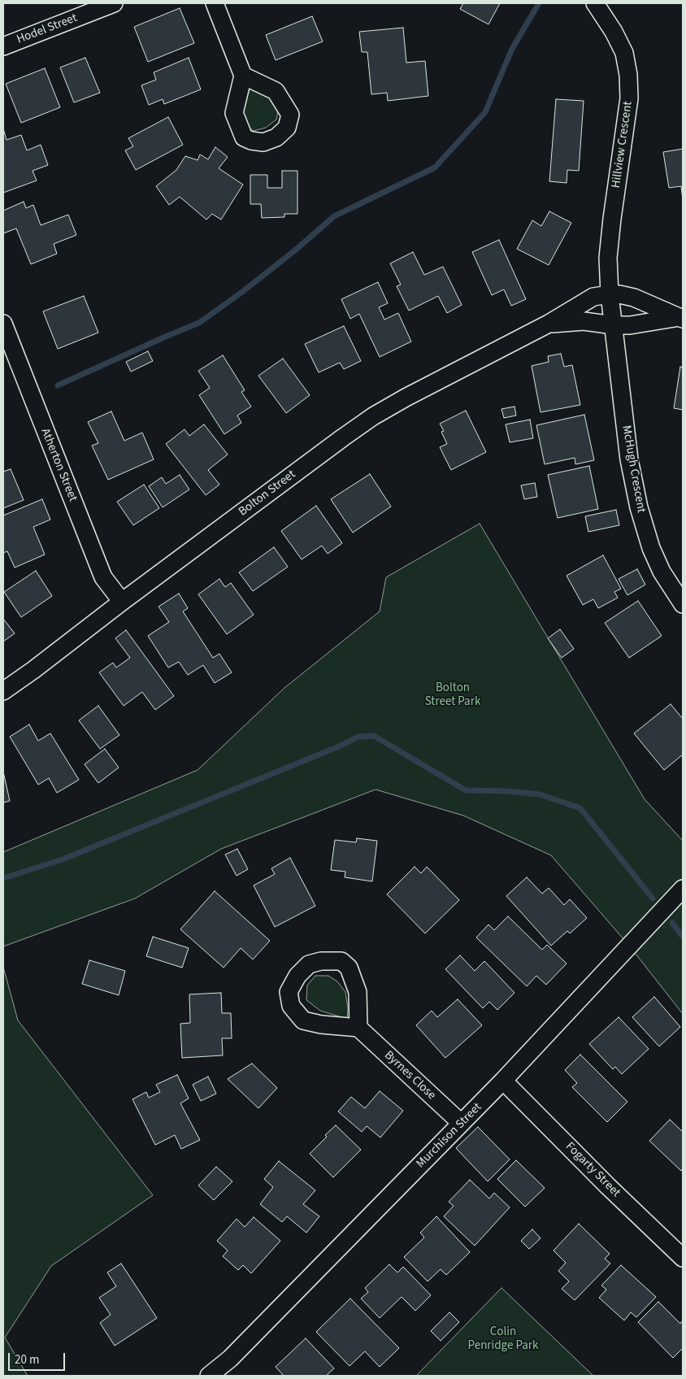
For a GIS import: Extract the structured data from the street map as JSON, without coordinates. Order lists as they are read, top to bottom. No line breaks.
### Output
{"streets":{"street":["Hodel Street","Hillview Crescent","Atherton Street","McHugh Crescent","Bolton Street","Byrnes Close","Murchison Street","Fogarty Street"]},"crossings":[["Hillview Crescent","McHugh Crescent"],["Hillview Crescent","Bolton Street"],["Atherton Street","Bolton Street"],["McHugh Crescent","Bolton Street"],["Byrnes Close","Murchison Street"],["Murchison Street","Fogarty Street"]],"parks":["Bolton Street Park","Colin Penridge Park"],"scale_bar":"20 m"}
